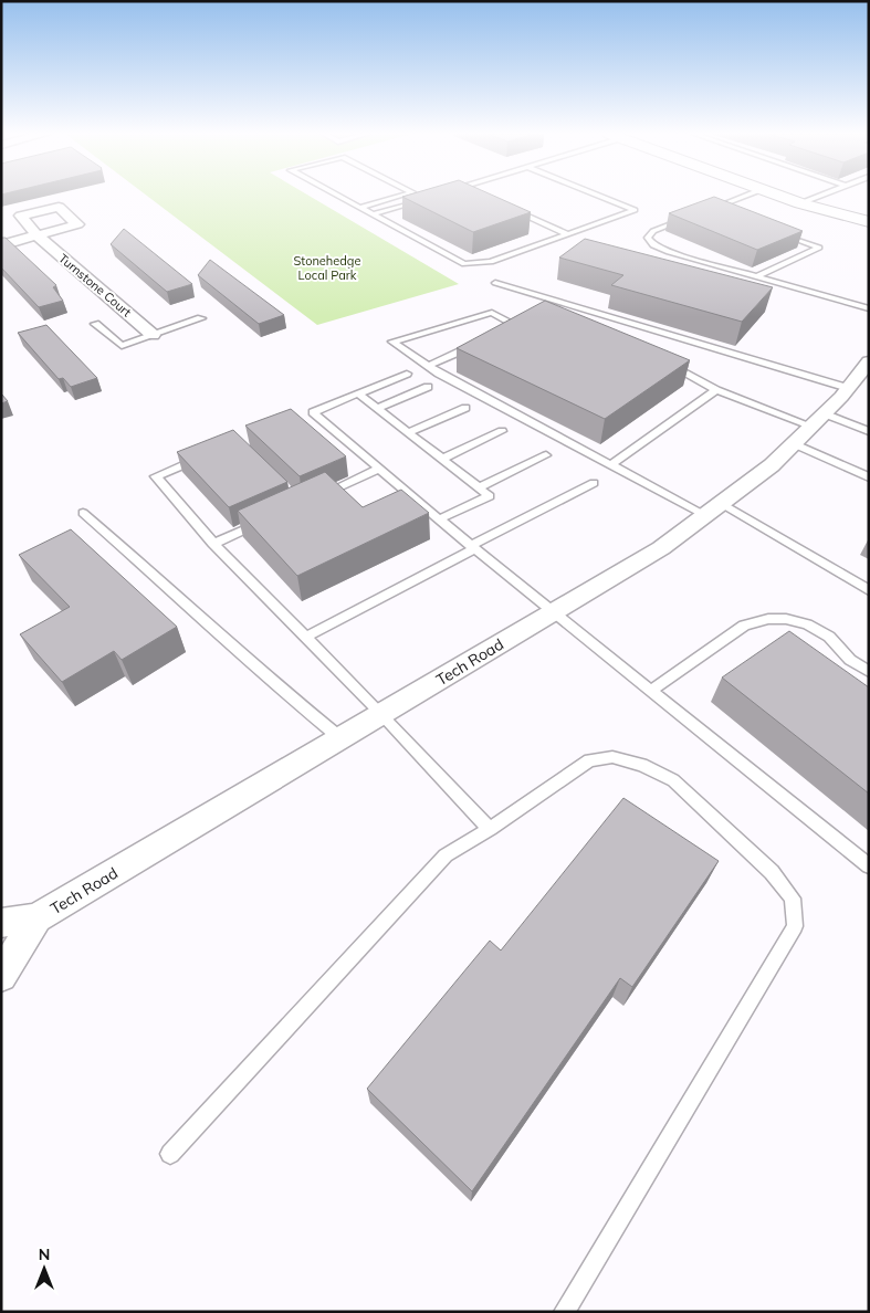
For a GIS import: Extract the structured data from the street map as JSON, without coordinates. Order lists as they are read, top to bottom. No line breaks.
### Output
{"streets":{"street":["Turnstone Court","Tech Road"]},"parks":["Stonehedge Local Park"],"north":"top"}
